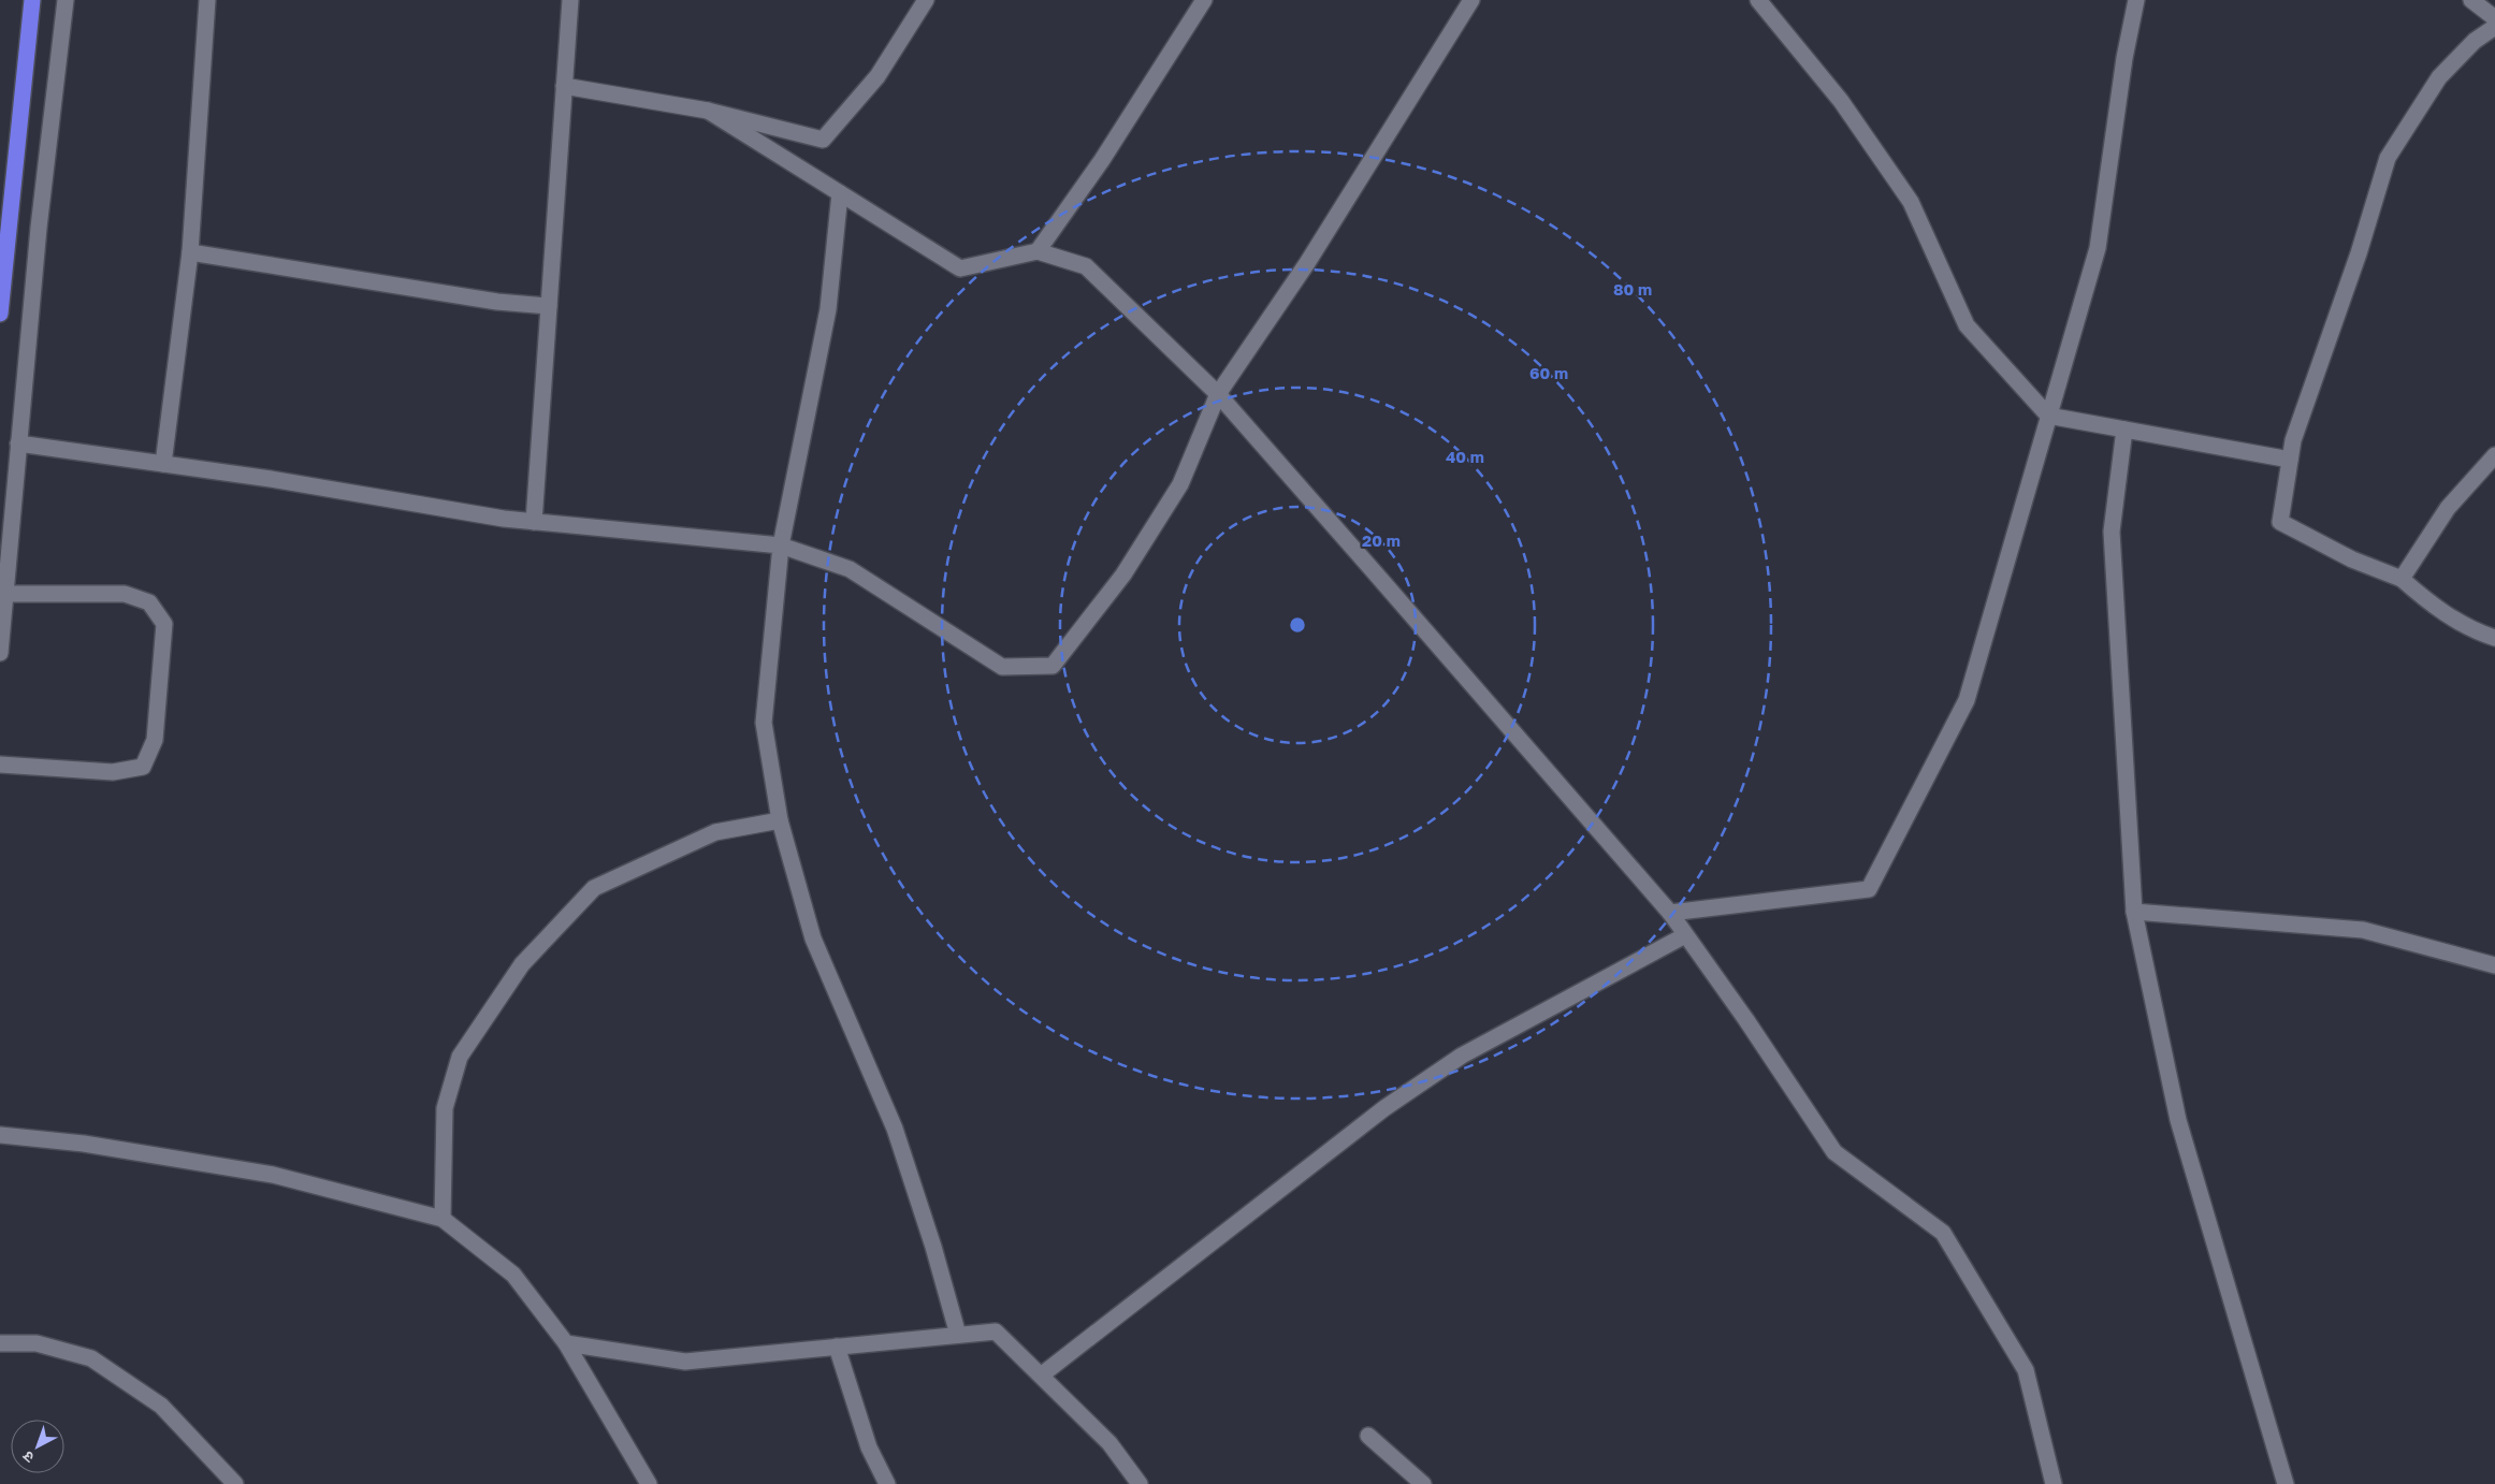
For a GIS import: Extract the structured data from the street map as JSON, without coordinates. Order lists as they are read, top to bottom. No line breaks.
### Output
{"north":"bottom left","rings":["80 m","60 m","40 m","20 m"]}
